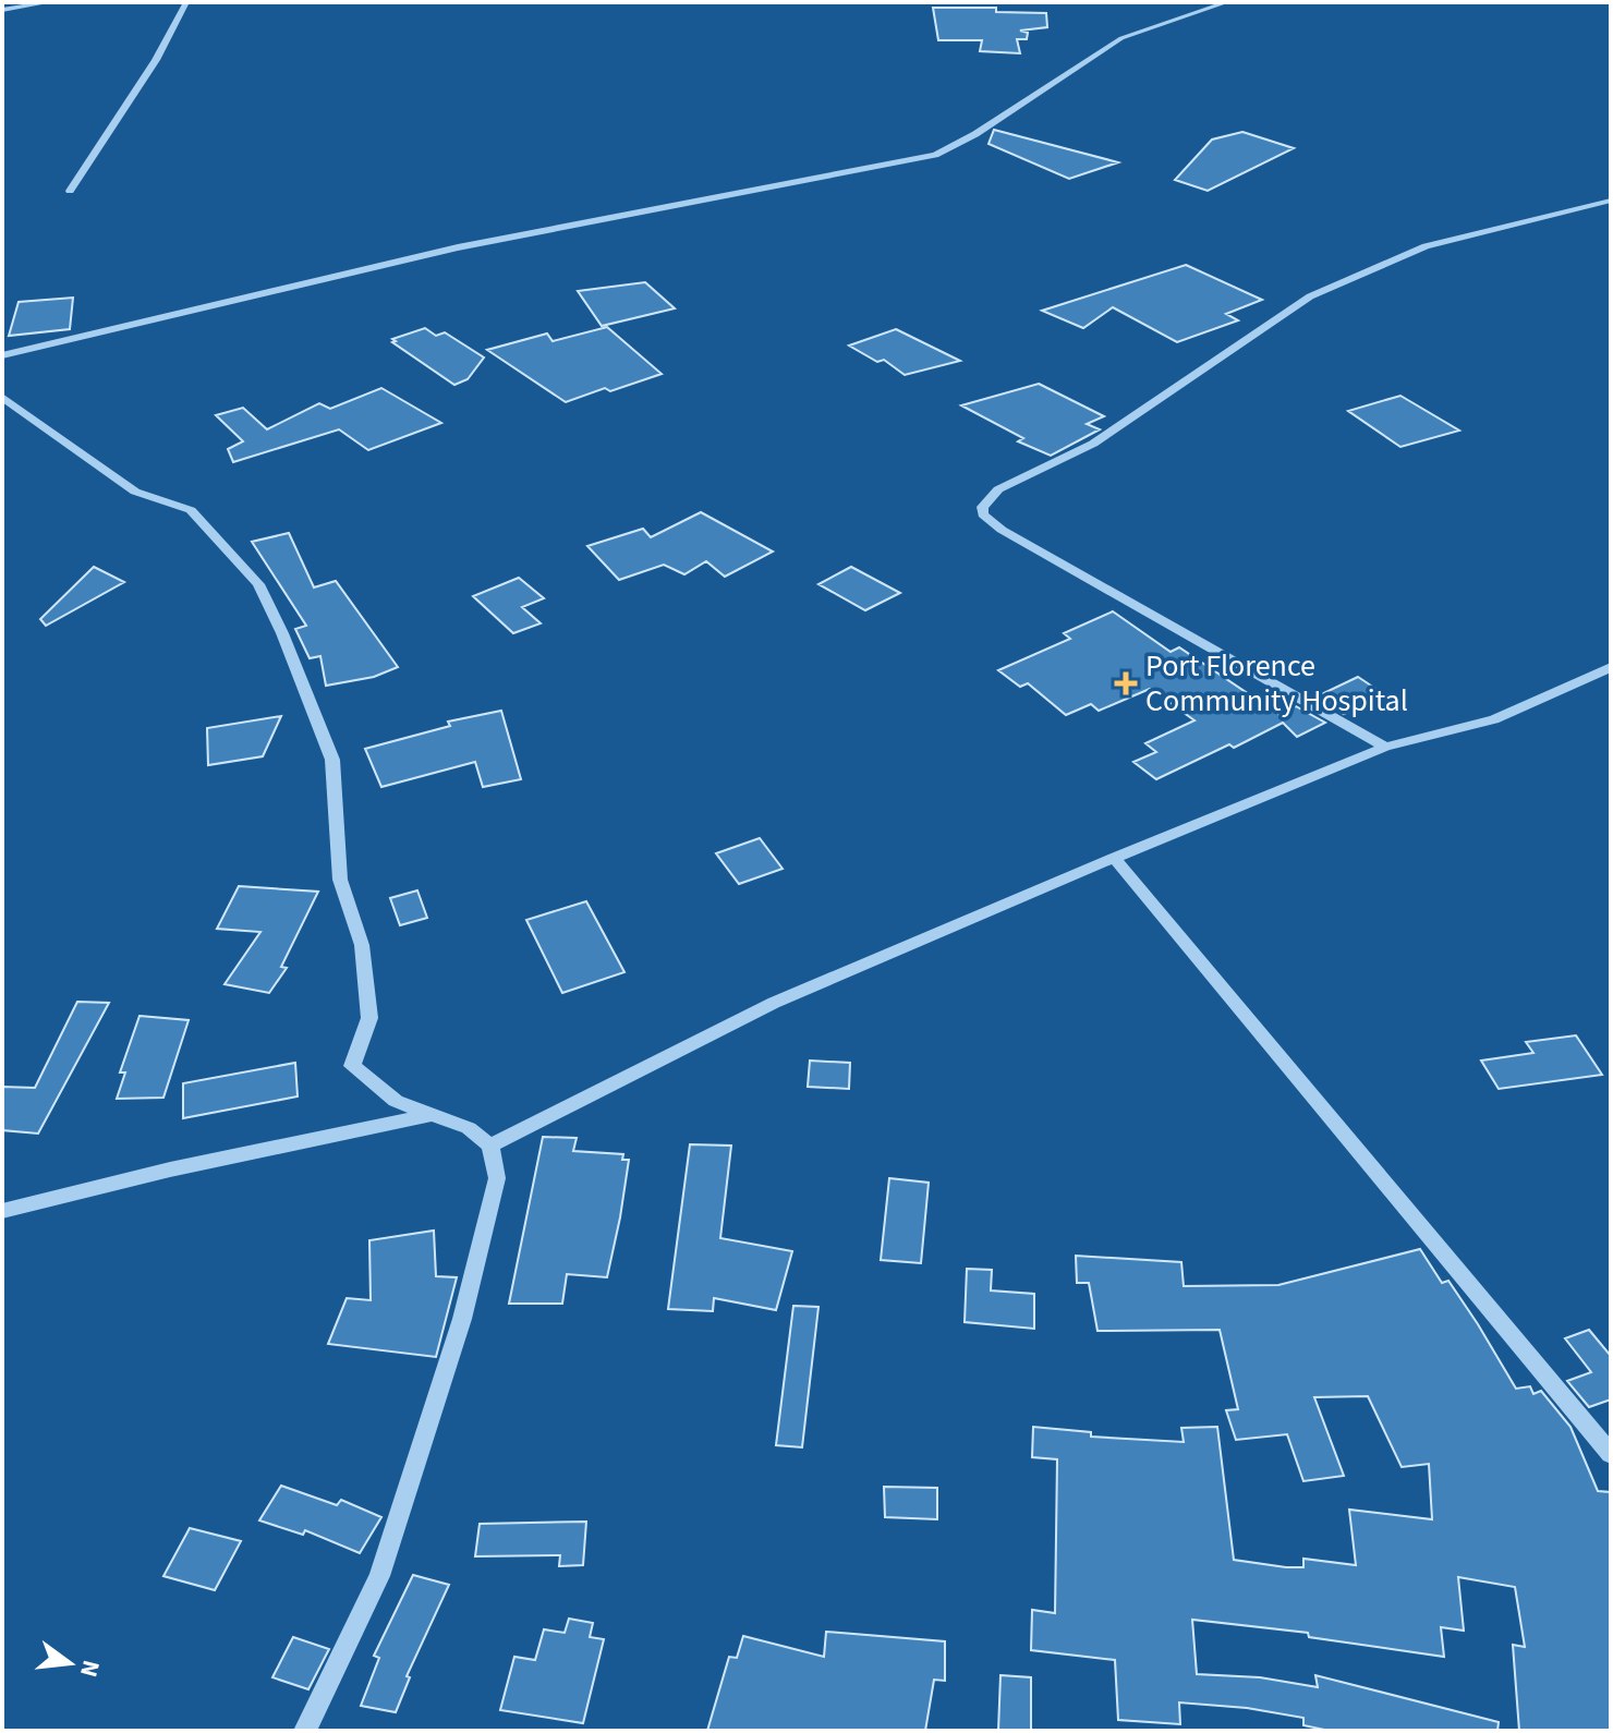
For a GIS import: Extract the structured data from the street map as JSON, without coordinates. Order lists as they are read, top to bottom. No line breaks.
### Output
{"places":{"health":["Port Florence Community Hospital"]},"north":"right"}
